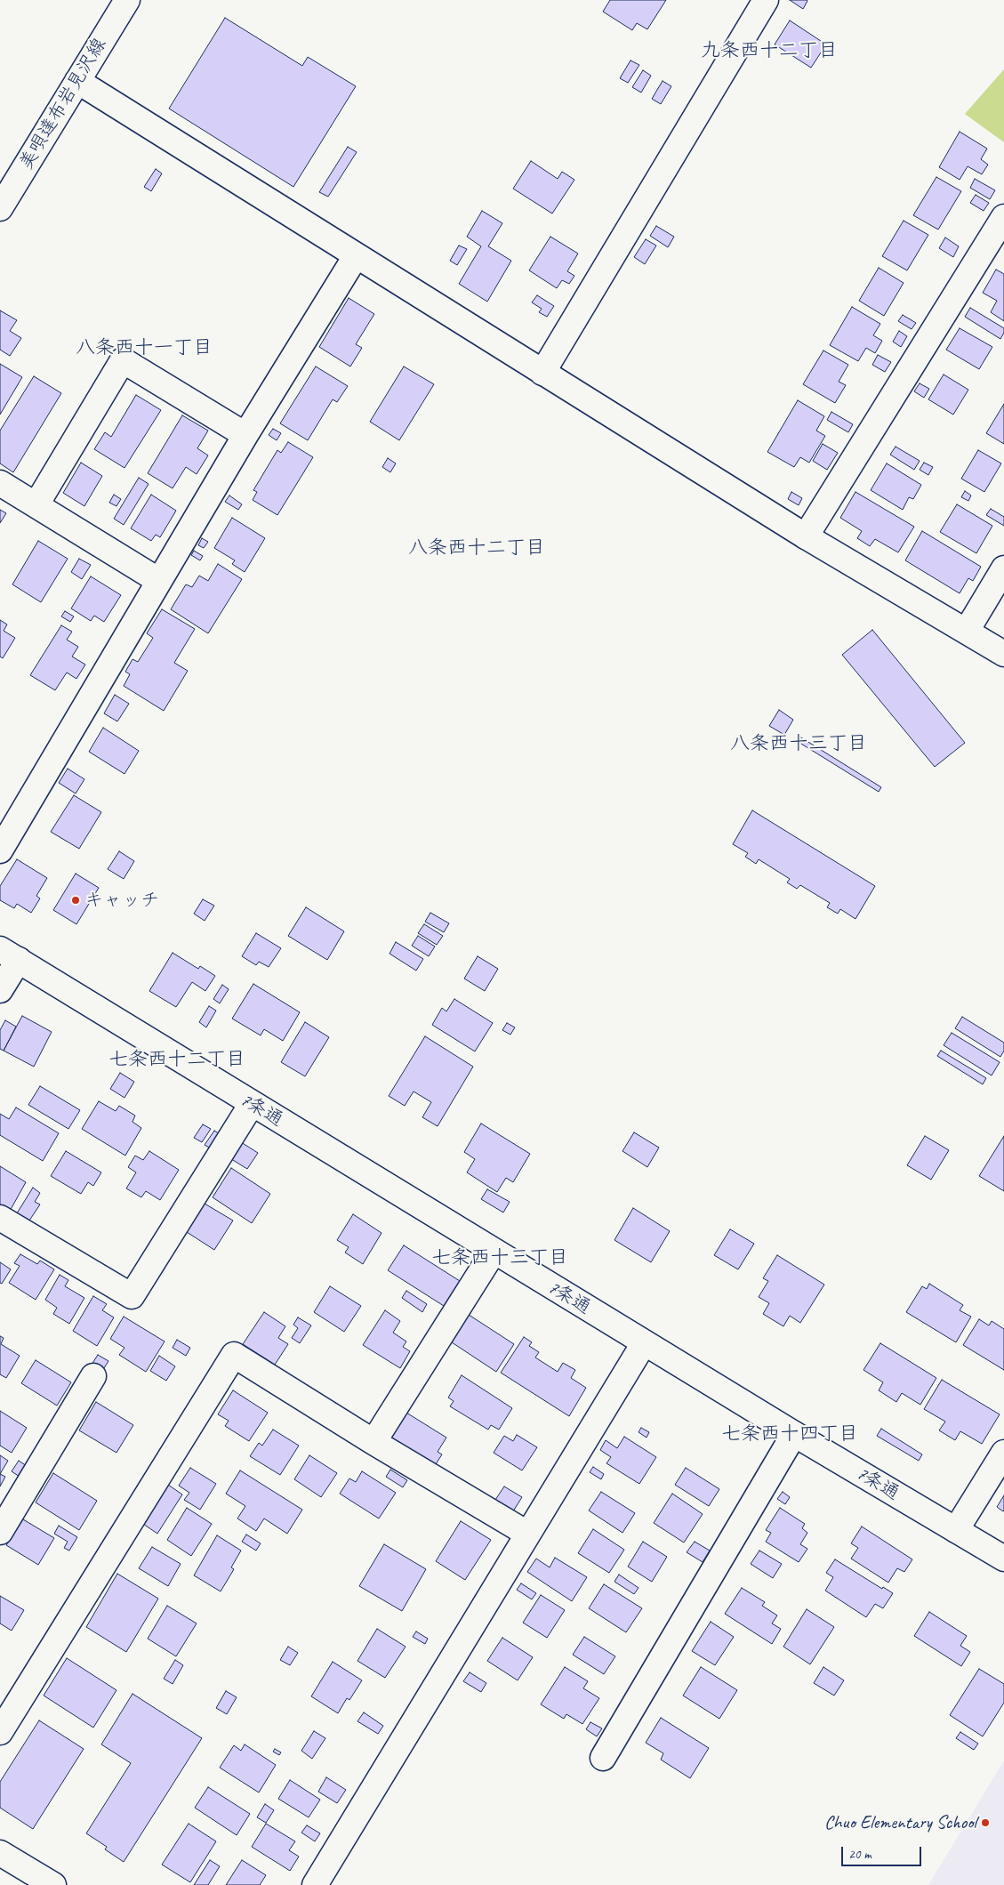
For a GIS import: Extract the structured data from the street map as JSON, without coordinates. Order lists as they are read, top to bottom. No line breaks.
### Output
{"streets":{"street":["美唄達布岩見沢線","7条通"]},"districts":["九条西十二丁目","八条西十一丁目","八条西十二丁目","八条西十三丁目","七条西十二丁目","七条西十三丁目","七条西十四丁目"],"places":["キャッチ","Chuo Elementary School"],"scale_bar":"20 m"}
